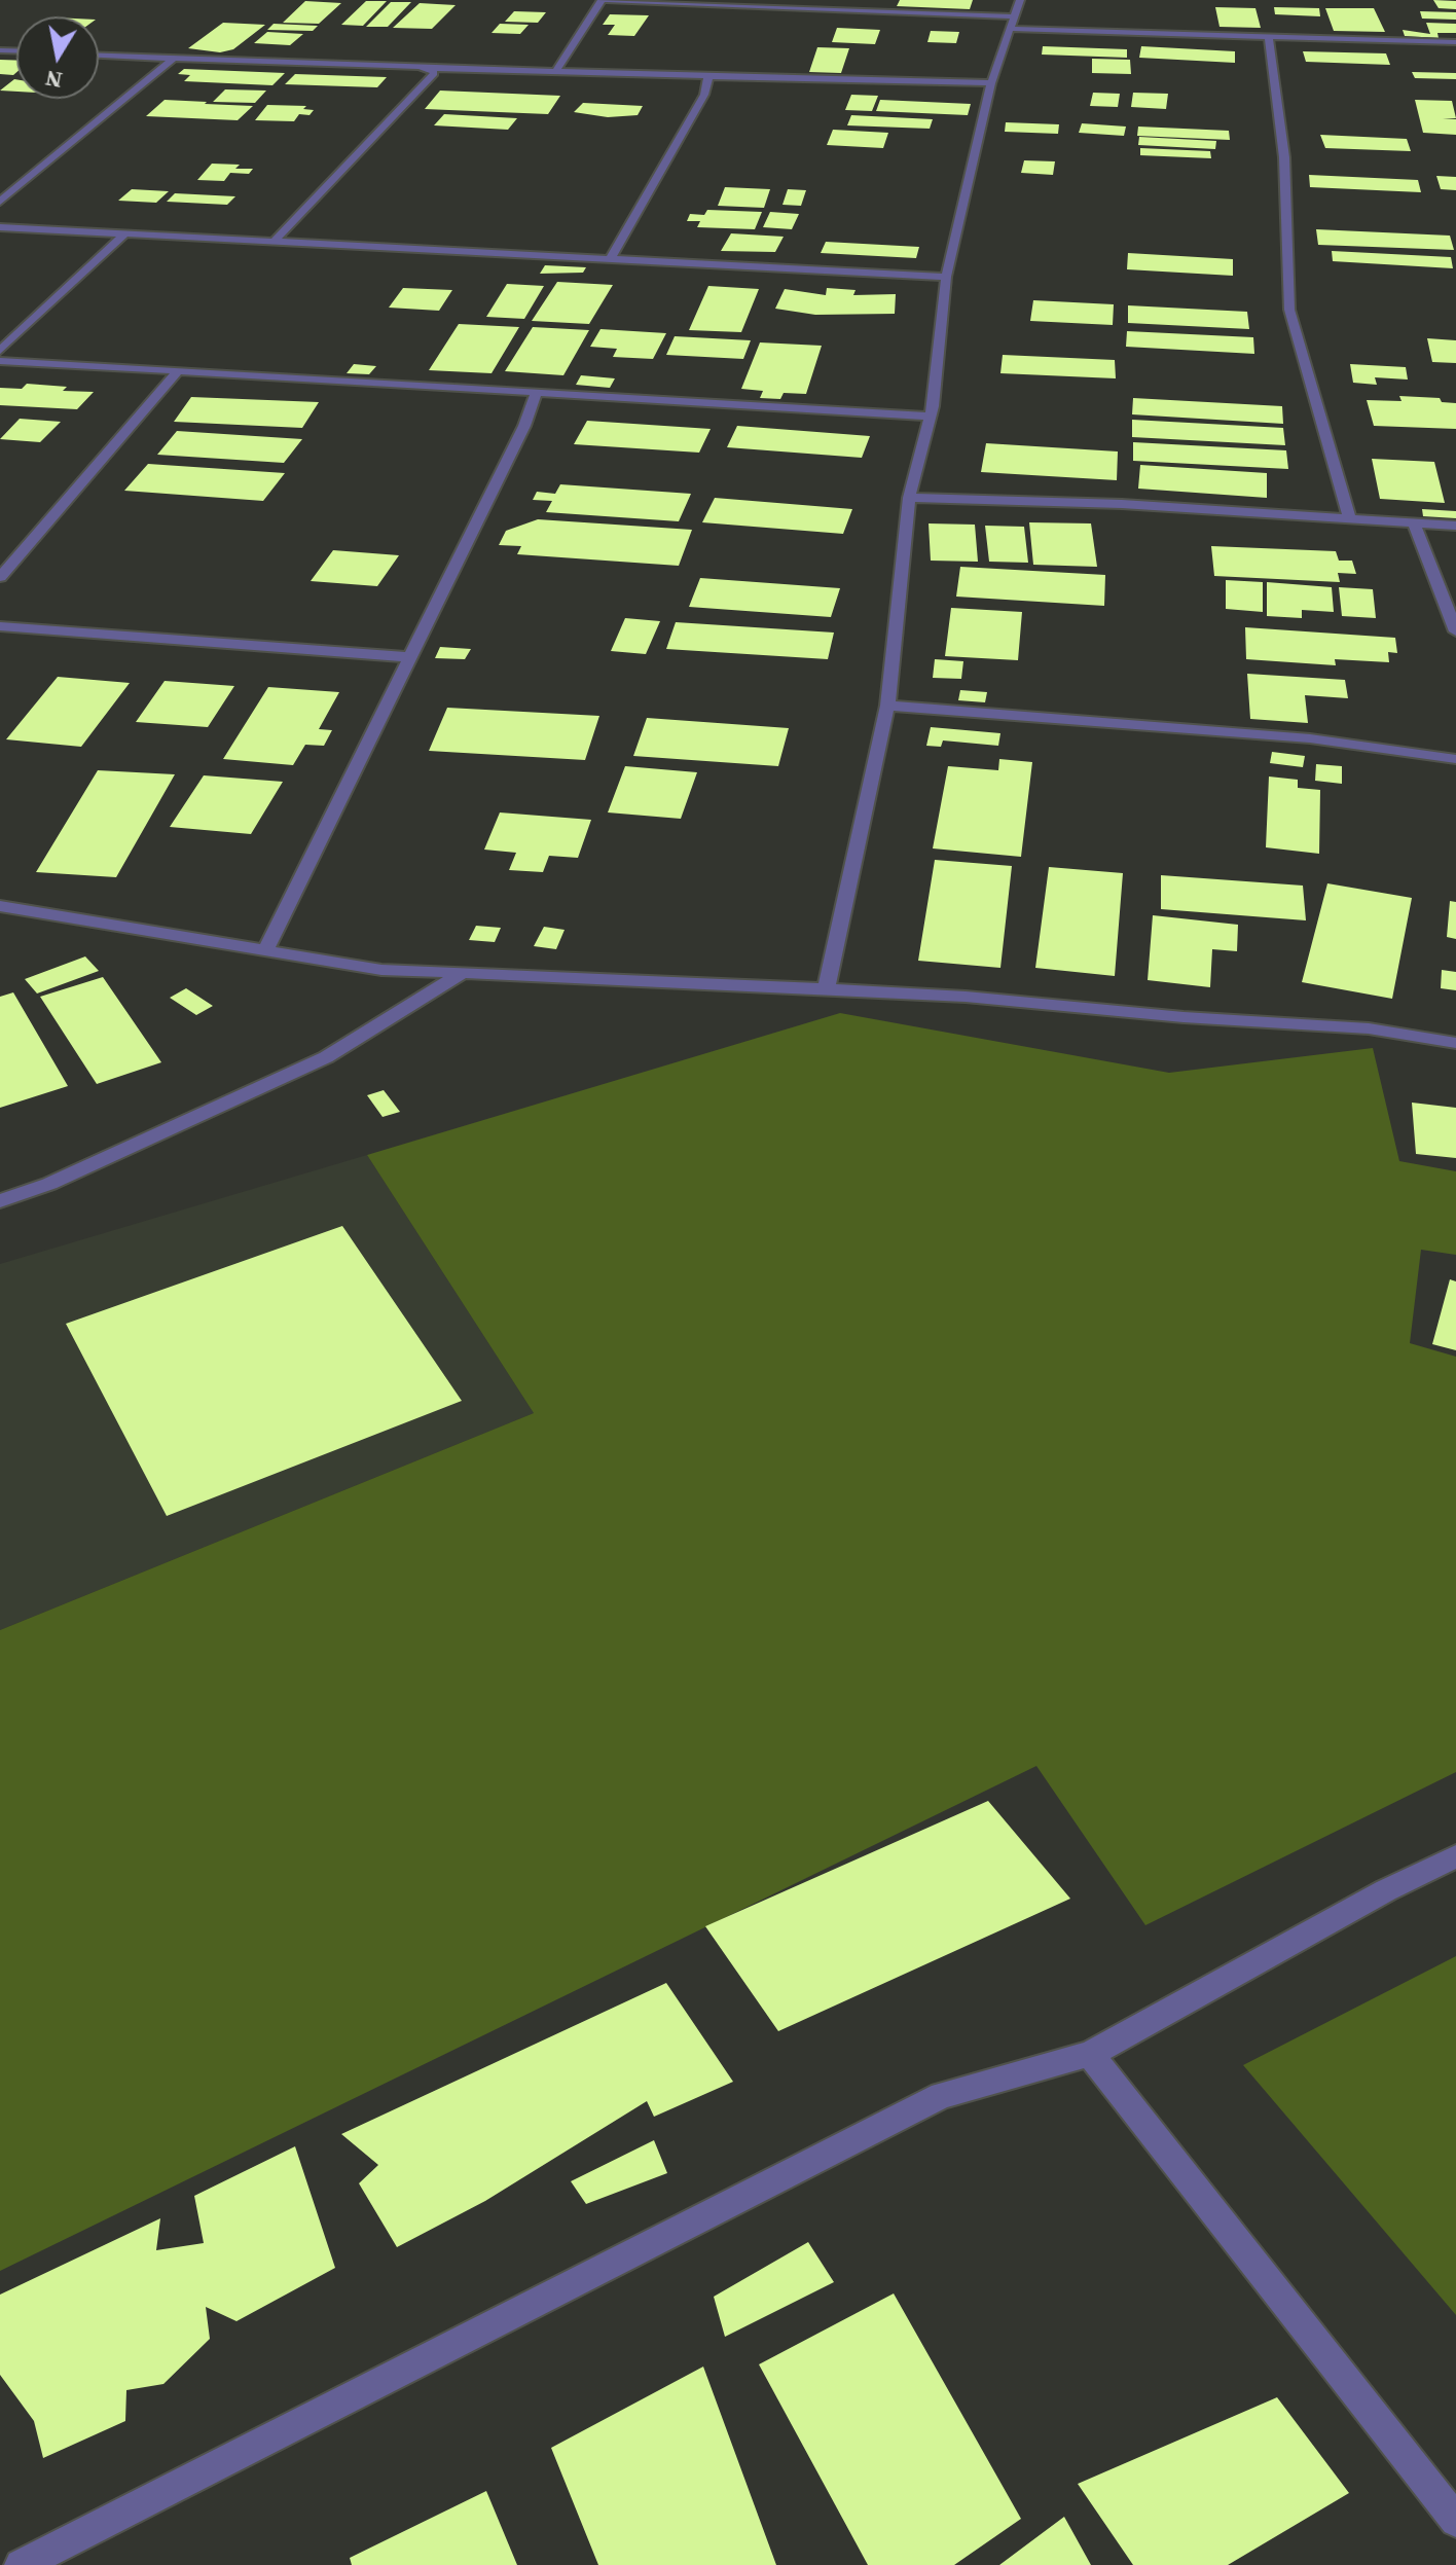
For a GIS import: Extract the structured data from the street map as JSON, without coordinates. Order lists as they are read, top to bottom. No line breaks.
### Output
{"north":"bottom"}
